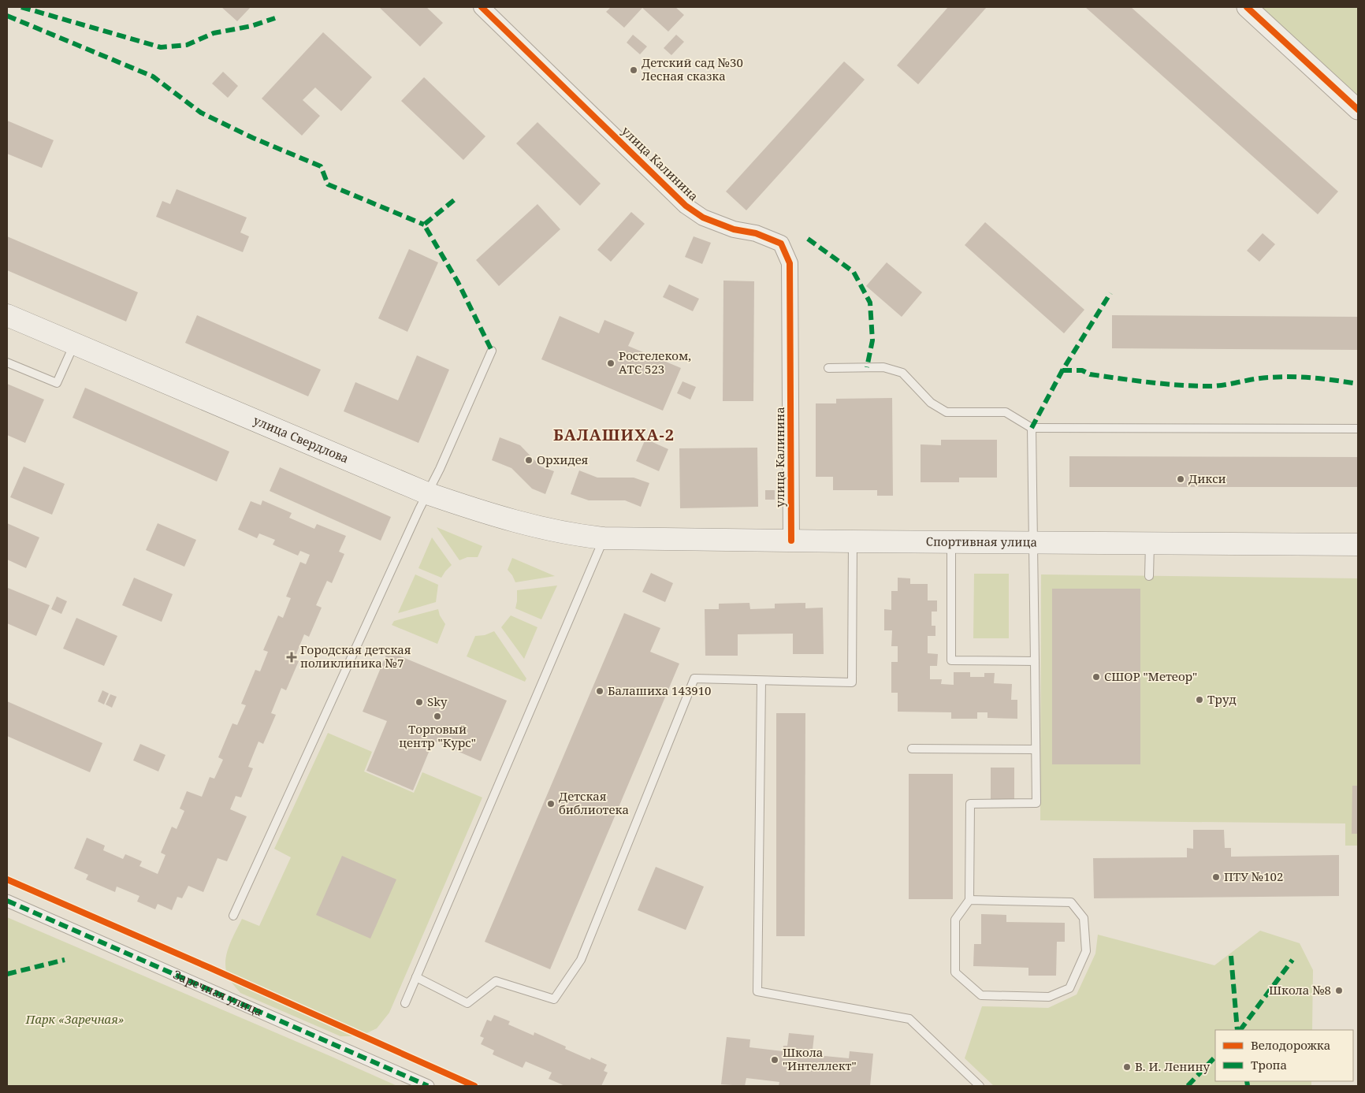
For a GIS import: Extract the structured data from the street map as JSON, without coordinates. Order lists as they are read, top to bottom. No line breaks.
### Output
{"streets":{"main road":["улица Свердлова","Спортивная улица"],"street":["улица Калинина","Заречная улица"]},"crossings":[["улица Калинина","Спортивная улица"],["улица Свердлова","Спортивная улица"]],"districts":["БАЛАШИХА-2"],"parks":["Парк «Заречная»"],"places":{"other":["Детский сад №30 Лесная сказка","Ростелеком, АТС 523","Орхидея","Дикси","СШОР \"Метеор\"","Балашиха 143910","Труд","Sky","Торговый центр \"Курс\"","Детская библиотека","ПТУ №102","Школа №8","Школа \"Интеллект\"","В. И. Ленину"],"health":["Городская детская поликлиника №7"]},"legend":["Велодорожка","Тропа"]}
